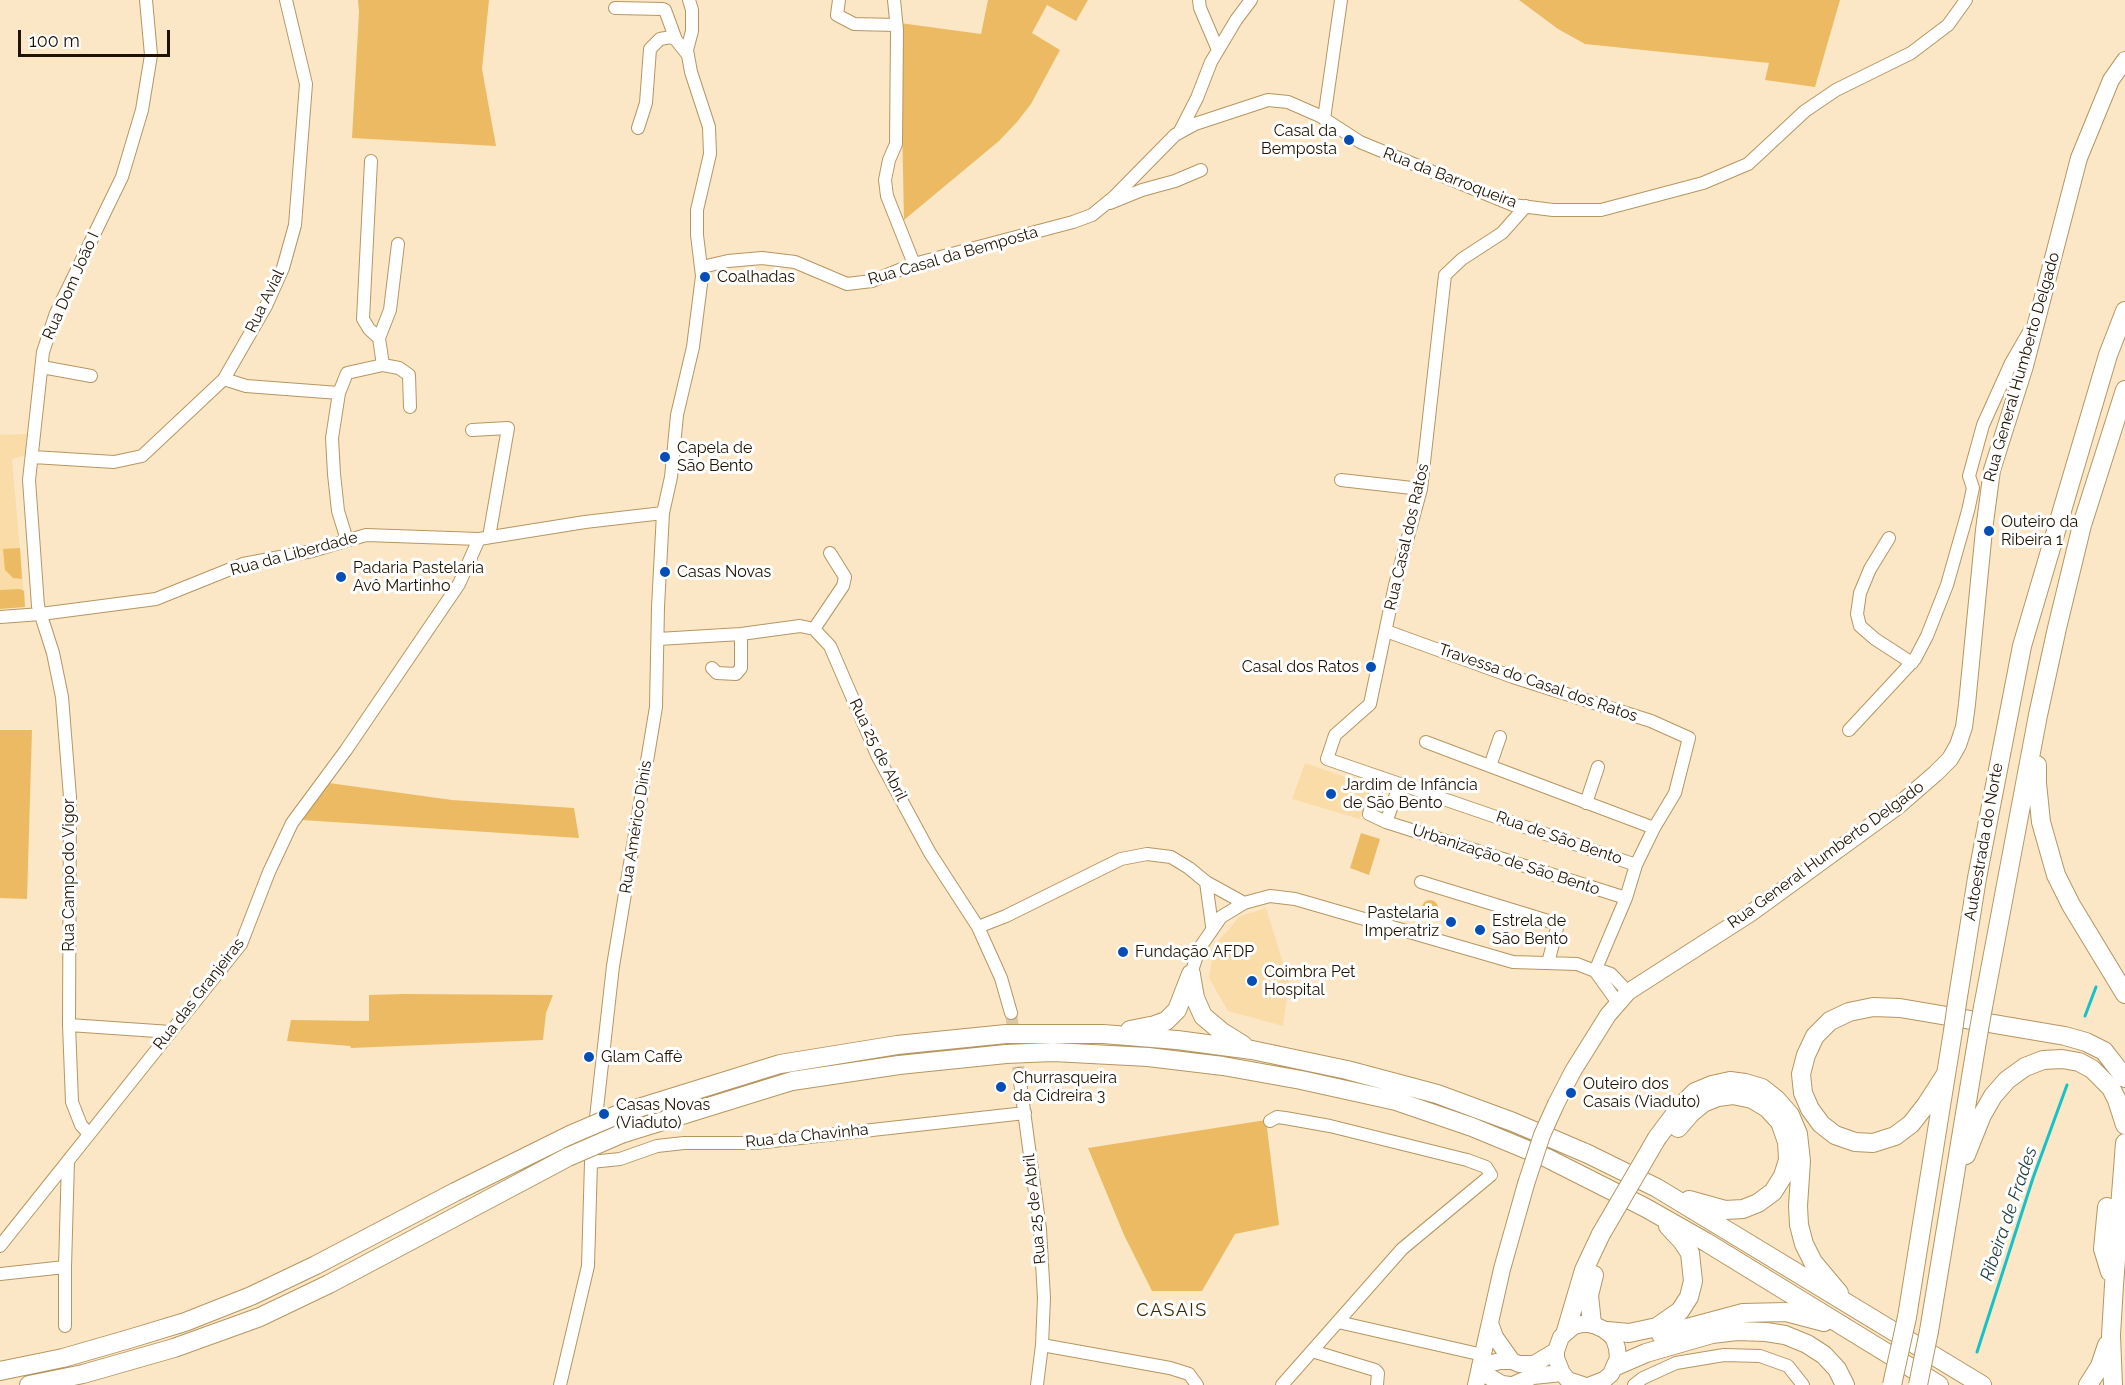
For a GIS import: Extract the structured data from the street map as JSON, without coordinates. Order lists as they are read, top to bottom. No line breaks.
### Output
{"streets":{"highway":["Autoestrada do Norte"],"main road":["Rua General Humberto Delgado"],"street":["Rua da Barroqueira","Rua Casal da Bemposta","Rua Dom João I","Rua Avial","Rua Casal dos Ratos","Rua da Liberdade","Travessa do Casal dos Ratos","Rua 25 de Abril","Rua Américo Dinis","Rua de São Bento","Urbanização de São Bento","Rua Campo do Vigor","Rua das Granjeiras","Rua da Chavinha"]},"crossings":[["Rua da Barroqueira","Rua Casal da Bemposta"],["Rua da Barroqueira","Rua Casal dos Ratos"],["Rua Casal da Bemposta","Rua Américo Dinis"],["Rua Dom João I","Rua Avial"],["Rua Dom João I","Rua da Liberdade"],["Rua Dom João I","Rua Campo do Vigor"],["Rua Casal dos Ratos","Travessa do Casal dos Ratos"],["Rua Casal dos Ratos","Rua de São Bento"],["Rua da Liberdade","Rua Américo Dinis"],["Rua da Liberdade","Rua Campo do Vigor"],["Rua da Liberdade","Rua das Granjeiras"],["Rua 25 de Abril","Rua da Chavinha"],["Rua Américo Dinis","Rua da Chavinha"],["Rua Campo do Vigor","Rua das Granjeiras"]],"districts":["CASAIS"],"water":["Ribeira de Frades"],"places":["Casal da Bemposta","Coalhadas","Capela de São Bento","Outeiro da Ribeira 1","Casas Novas","Padaria Pastelaria Avô Martinho","Casal dos Ratos","Jardim de Infância de São Bento","Pastelaria Imperatriz","Estrela de São Bento","Fundação AFDP","Coimbra Pet Hospital","Glam Caffè","Churrasqueira da Cidreira 3","Outeiro dos Casais (Viaduto)","Casas Novas (Viaduto)"],"scale_bar":"100 m"}
